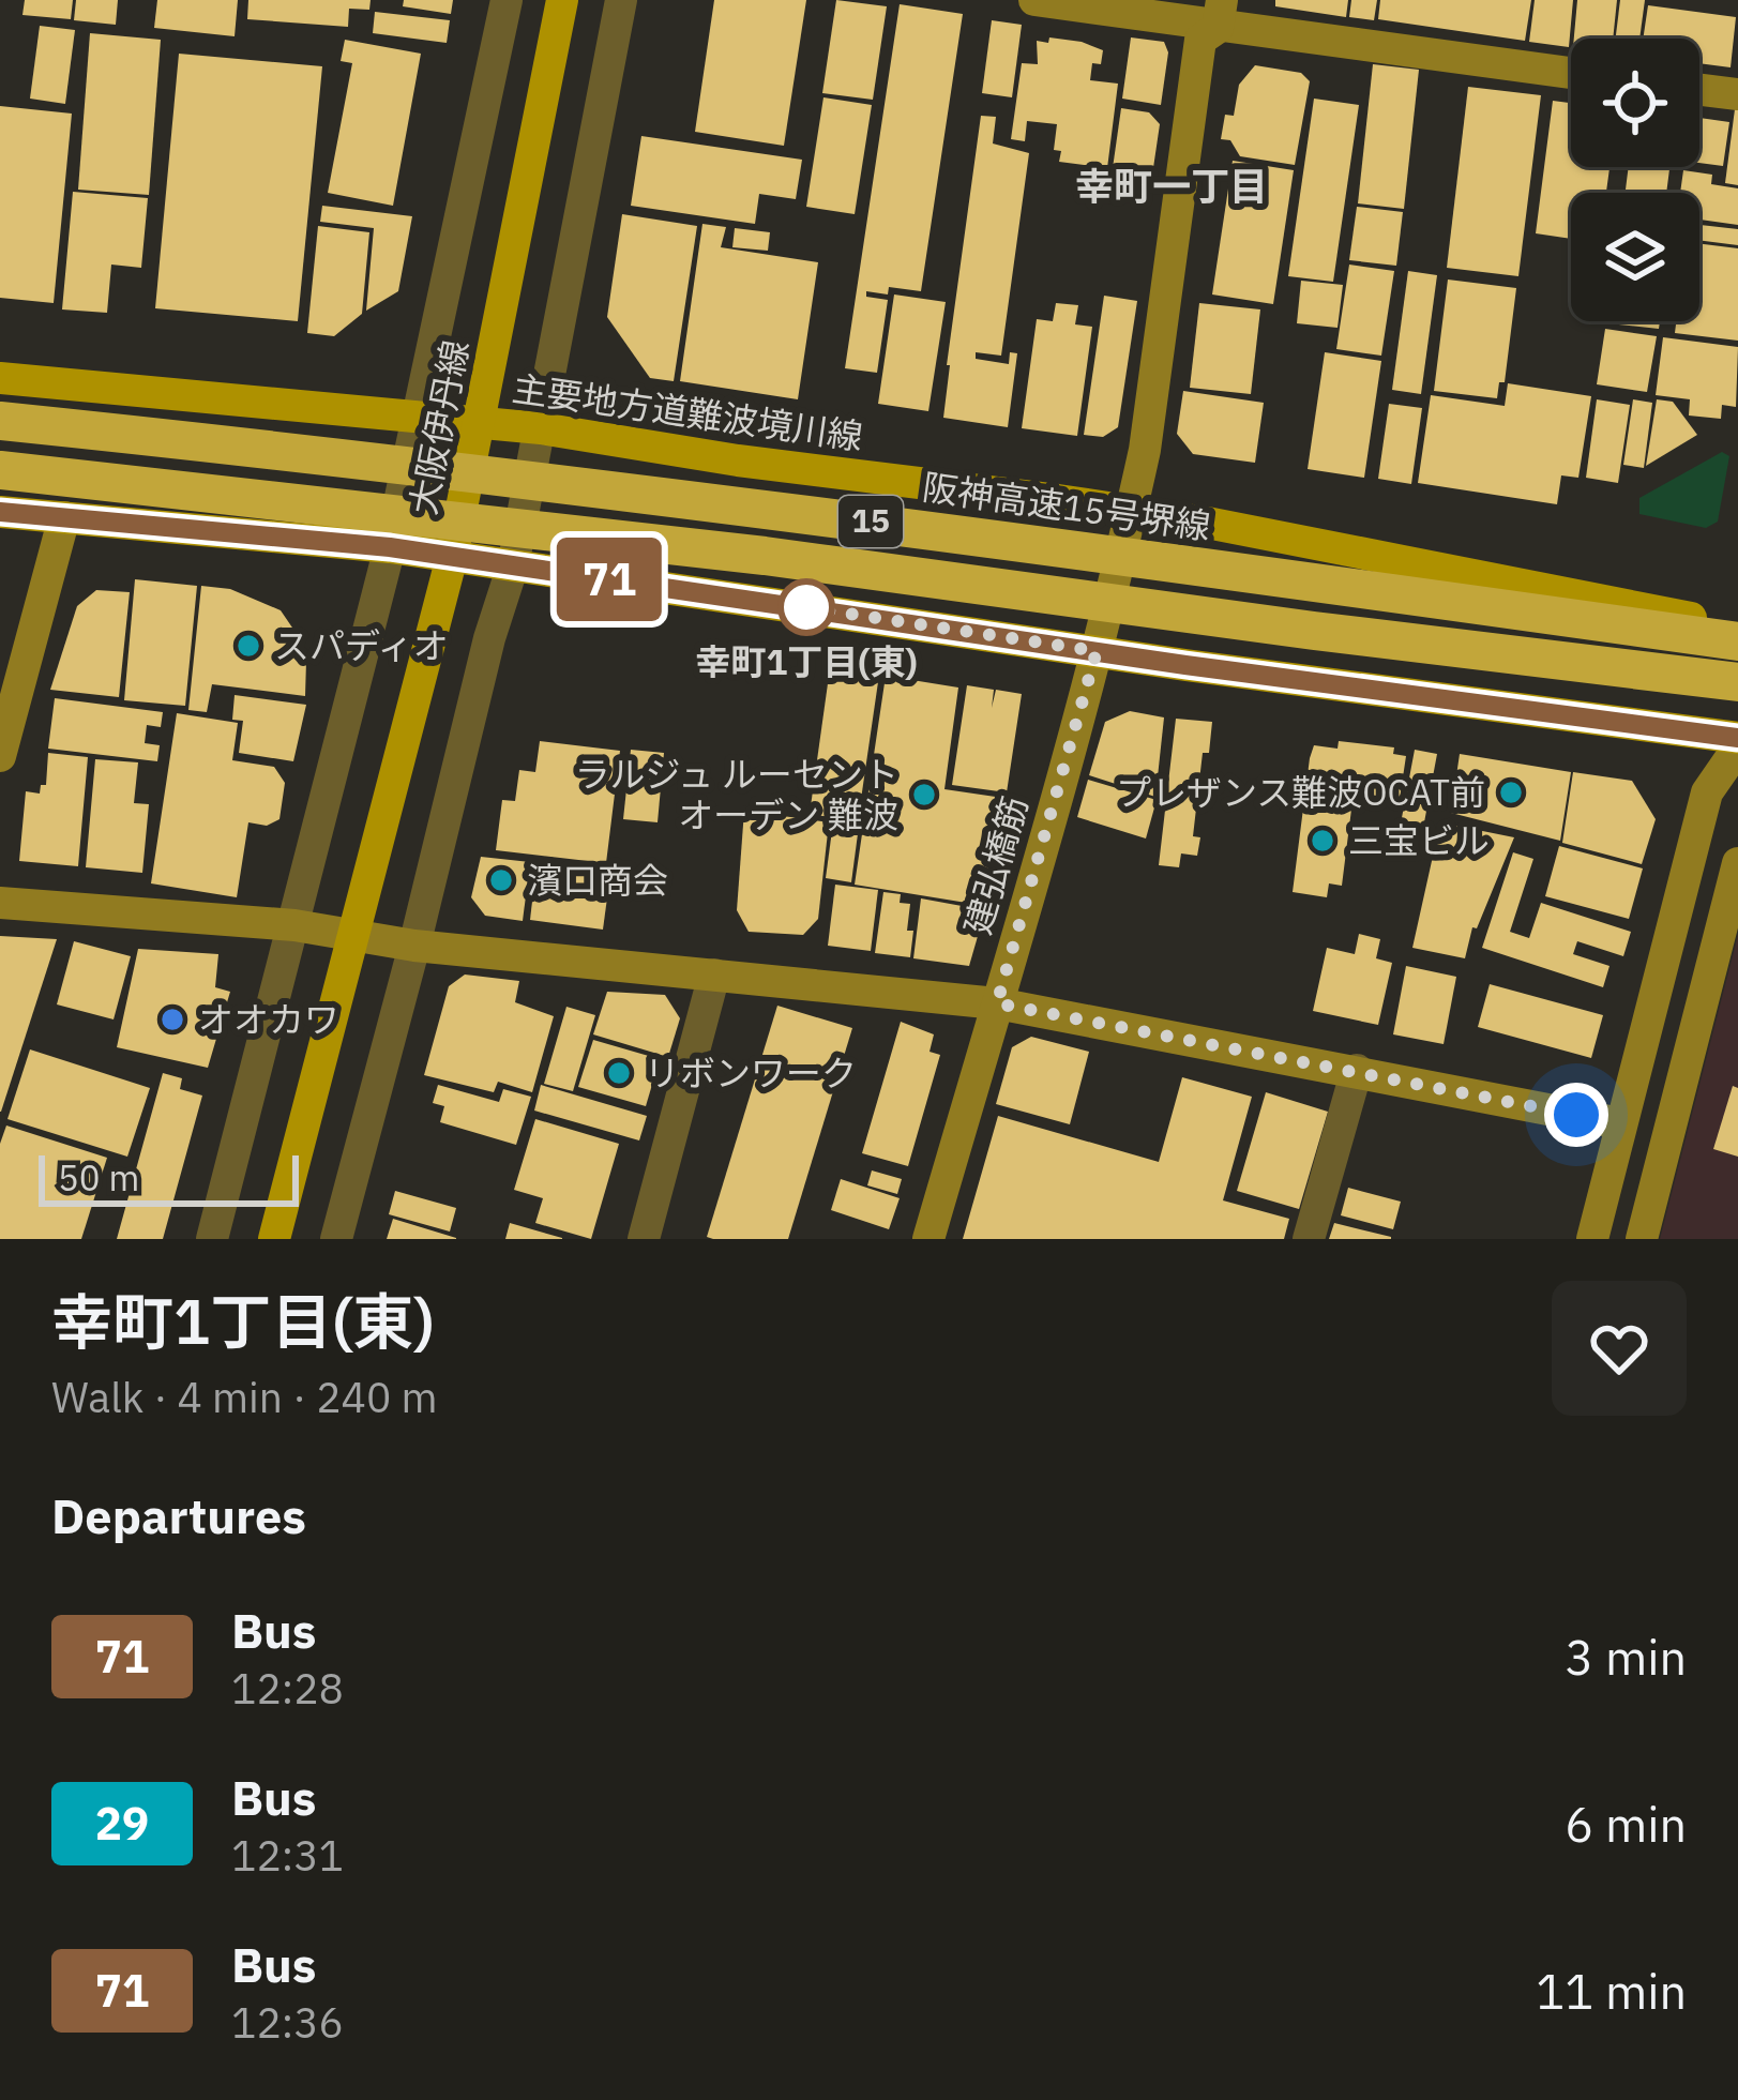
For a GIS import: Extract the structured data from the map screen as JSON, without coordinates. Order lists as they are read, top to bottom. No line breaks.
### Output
{"streets":{"highway":["阪神高速15号堺線","15"],"main road":["主要地方道難波境川線","大阪伊丹線"],"street":["建弘橋筋"]},"crossings":[["主要地方道難波境川線","大阪伊丹線"],["主要地方道難波境川線","建弘橋筋"]],"districts":["幸町一丁目"],"places":["幸町1丁目(東)","スパディオ","プレザンス難波OCAT前","ラルジュ ルーセント オーデン 難波","三宝ビル","濱口商会","オオカワ","リボンワーク"],"lines":["bus line 71"],"scale_bar":"50 m","page":{"on_map":"71","scale":"50 m","heading":[["幸町1丁目(東)","Walk · 4 min · 240 m"],"Departures"],"list":[{"mark":"71","name":"Bus","note":"12:28","value":"3 min"},{"mark":"29","name":"Bus","note":"12:31","value":"6 min"},{"mark":"71","name":"Bus","note":"12:36","value":"11 min"}]}}
